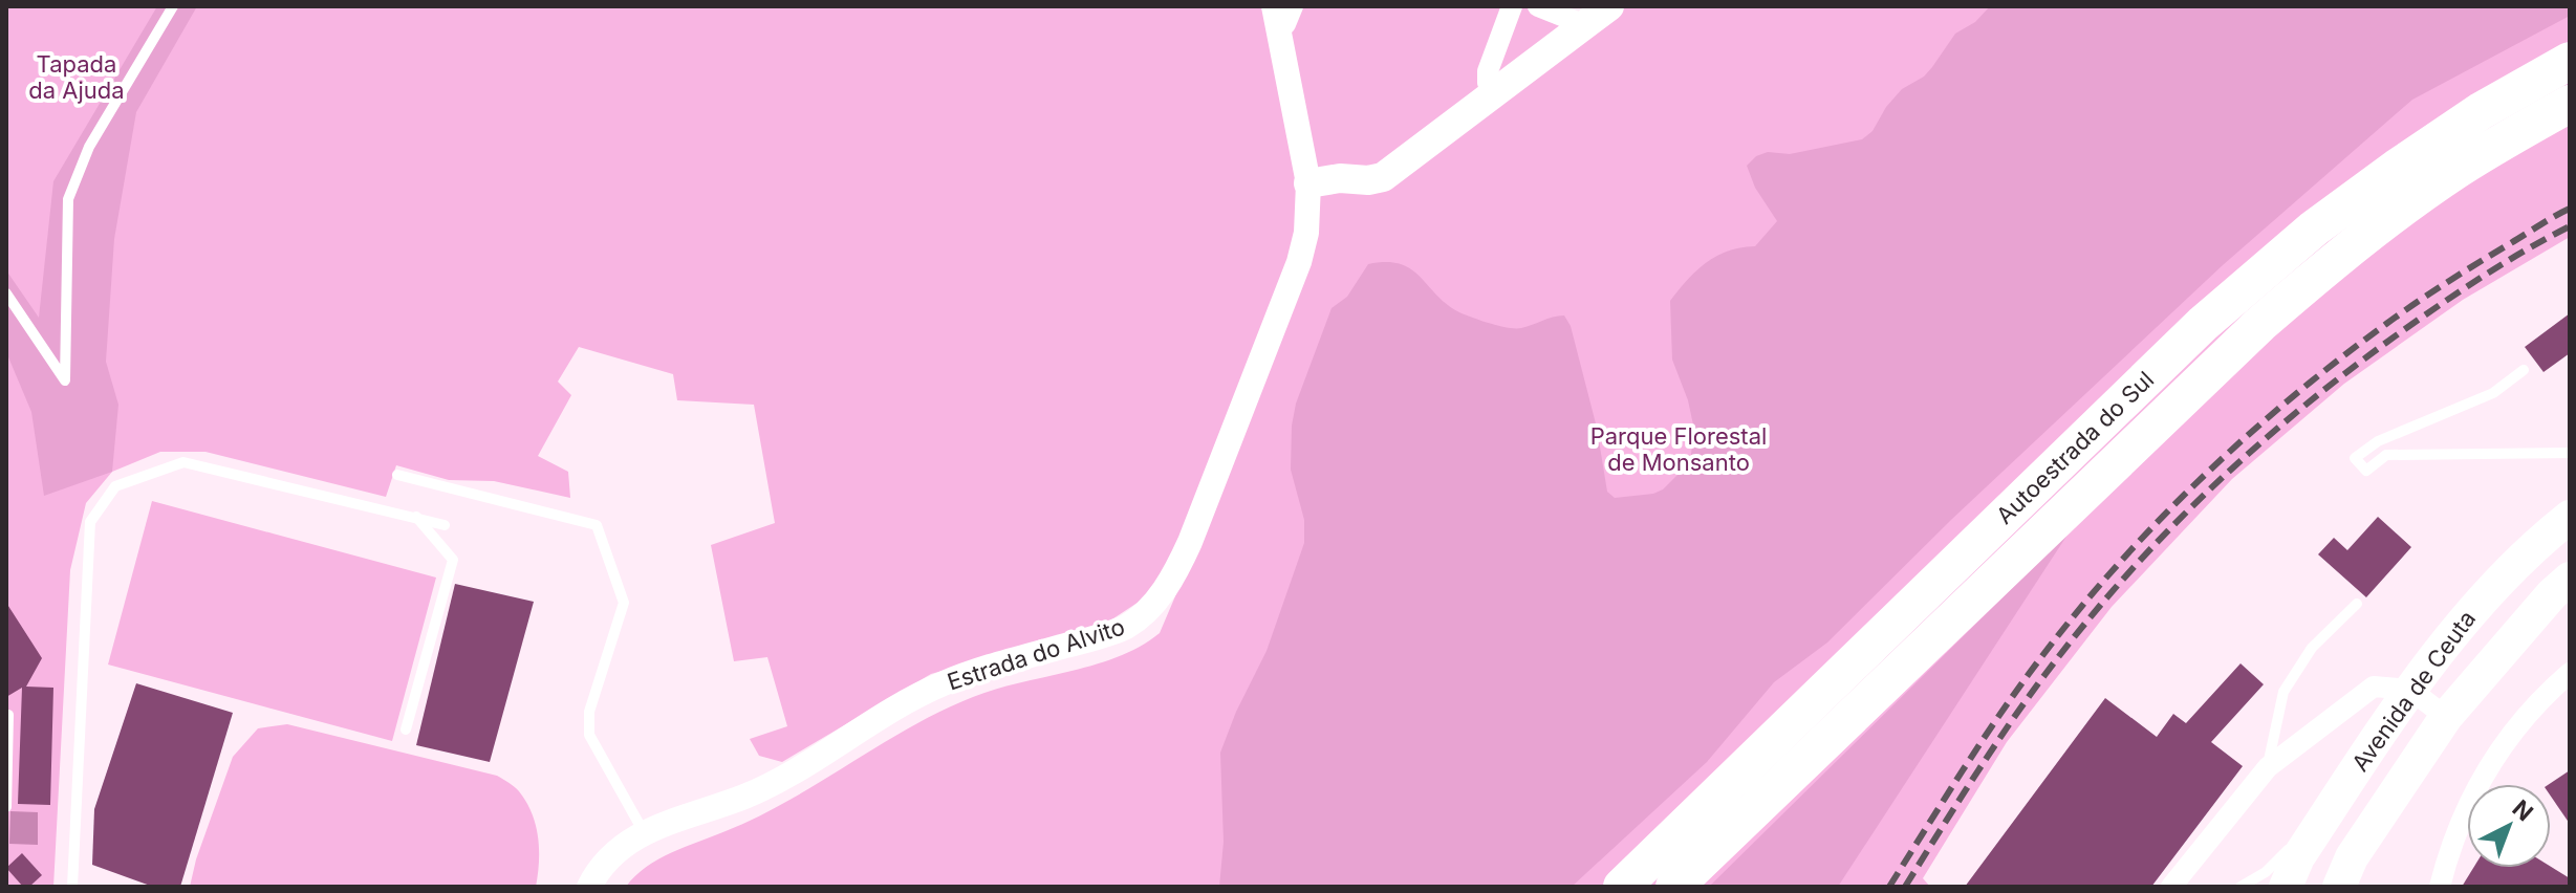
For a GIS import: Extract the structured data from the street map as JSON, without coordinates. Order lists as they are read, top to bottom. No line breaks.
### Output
{"streets":{"highway":["Autoestrada do Sul","Avenida de Ceuta"],"street":["Estrada do Alvito"]},"parks":["Tapada da Ajuda","Parque Florestal de Monsanto"],"north":"top right"}
